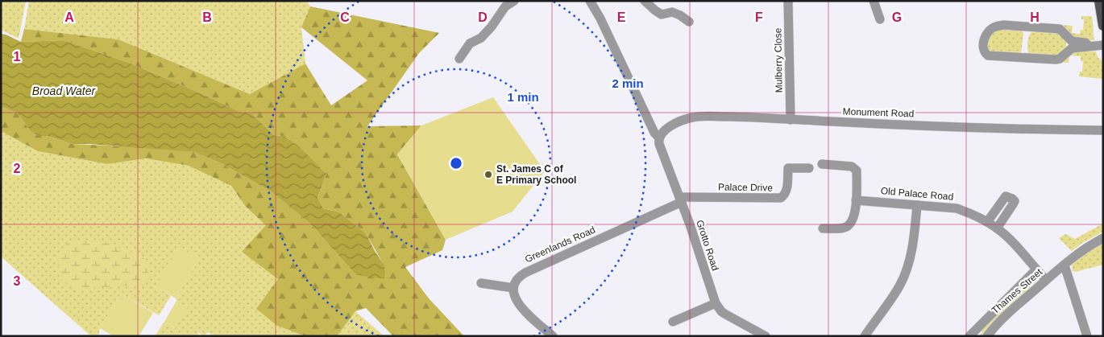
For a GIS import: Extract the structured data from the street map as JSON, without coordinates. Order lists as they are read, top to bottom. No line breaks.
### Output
{"streets":{"street":["Mulberry Close","Monument Road","Palace Drive","Old Palace Road","Greenlands Road","Grotto Road","Thames Street"]},"crossings":[["Mulberry Close","Monument Road"],["Monument Road","Grotto Road"],["Palace Drive","Greenlands Road"],["Palace Drive","Grotto Road"],["Old Palace Road","Thames Street"],["Greenlands Road","Grotto Road"]],"water":["Broad Water"],"places":["St. James C of E Primary School"],"grid":{"columns":["A","B","C","D","E","F","G","H"],"rows":["1","2","3"]},"rings":["2 min","1 min"]}
